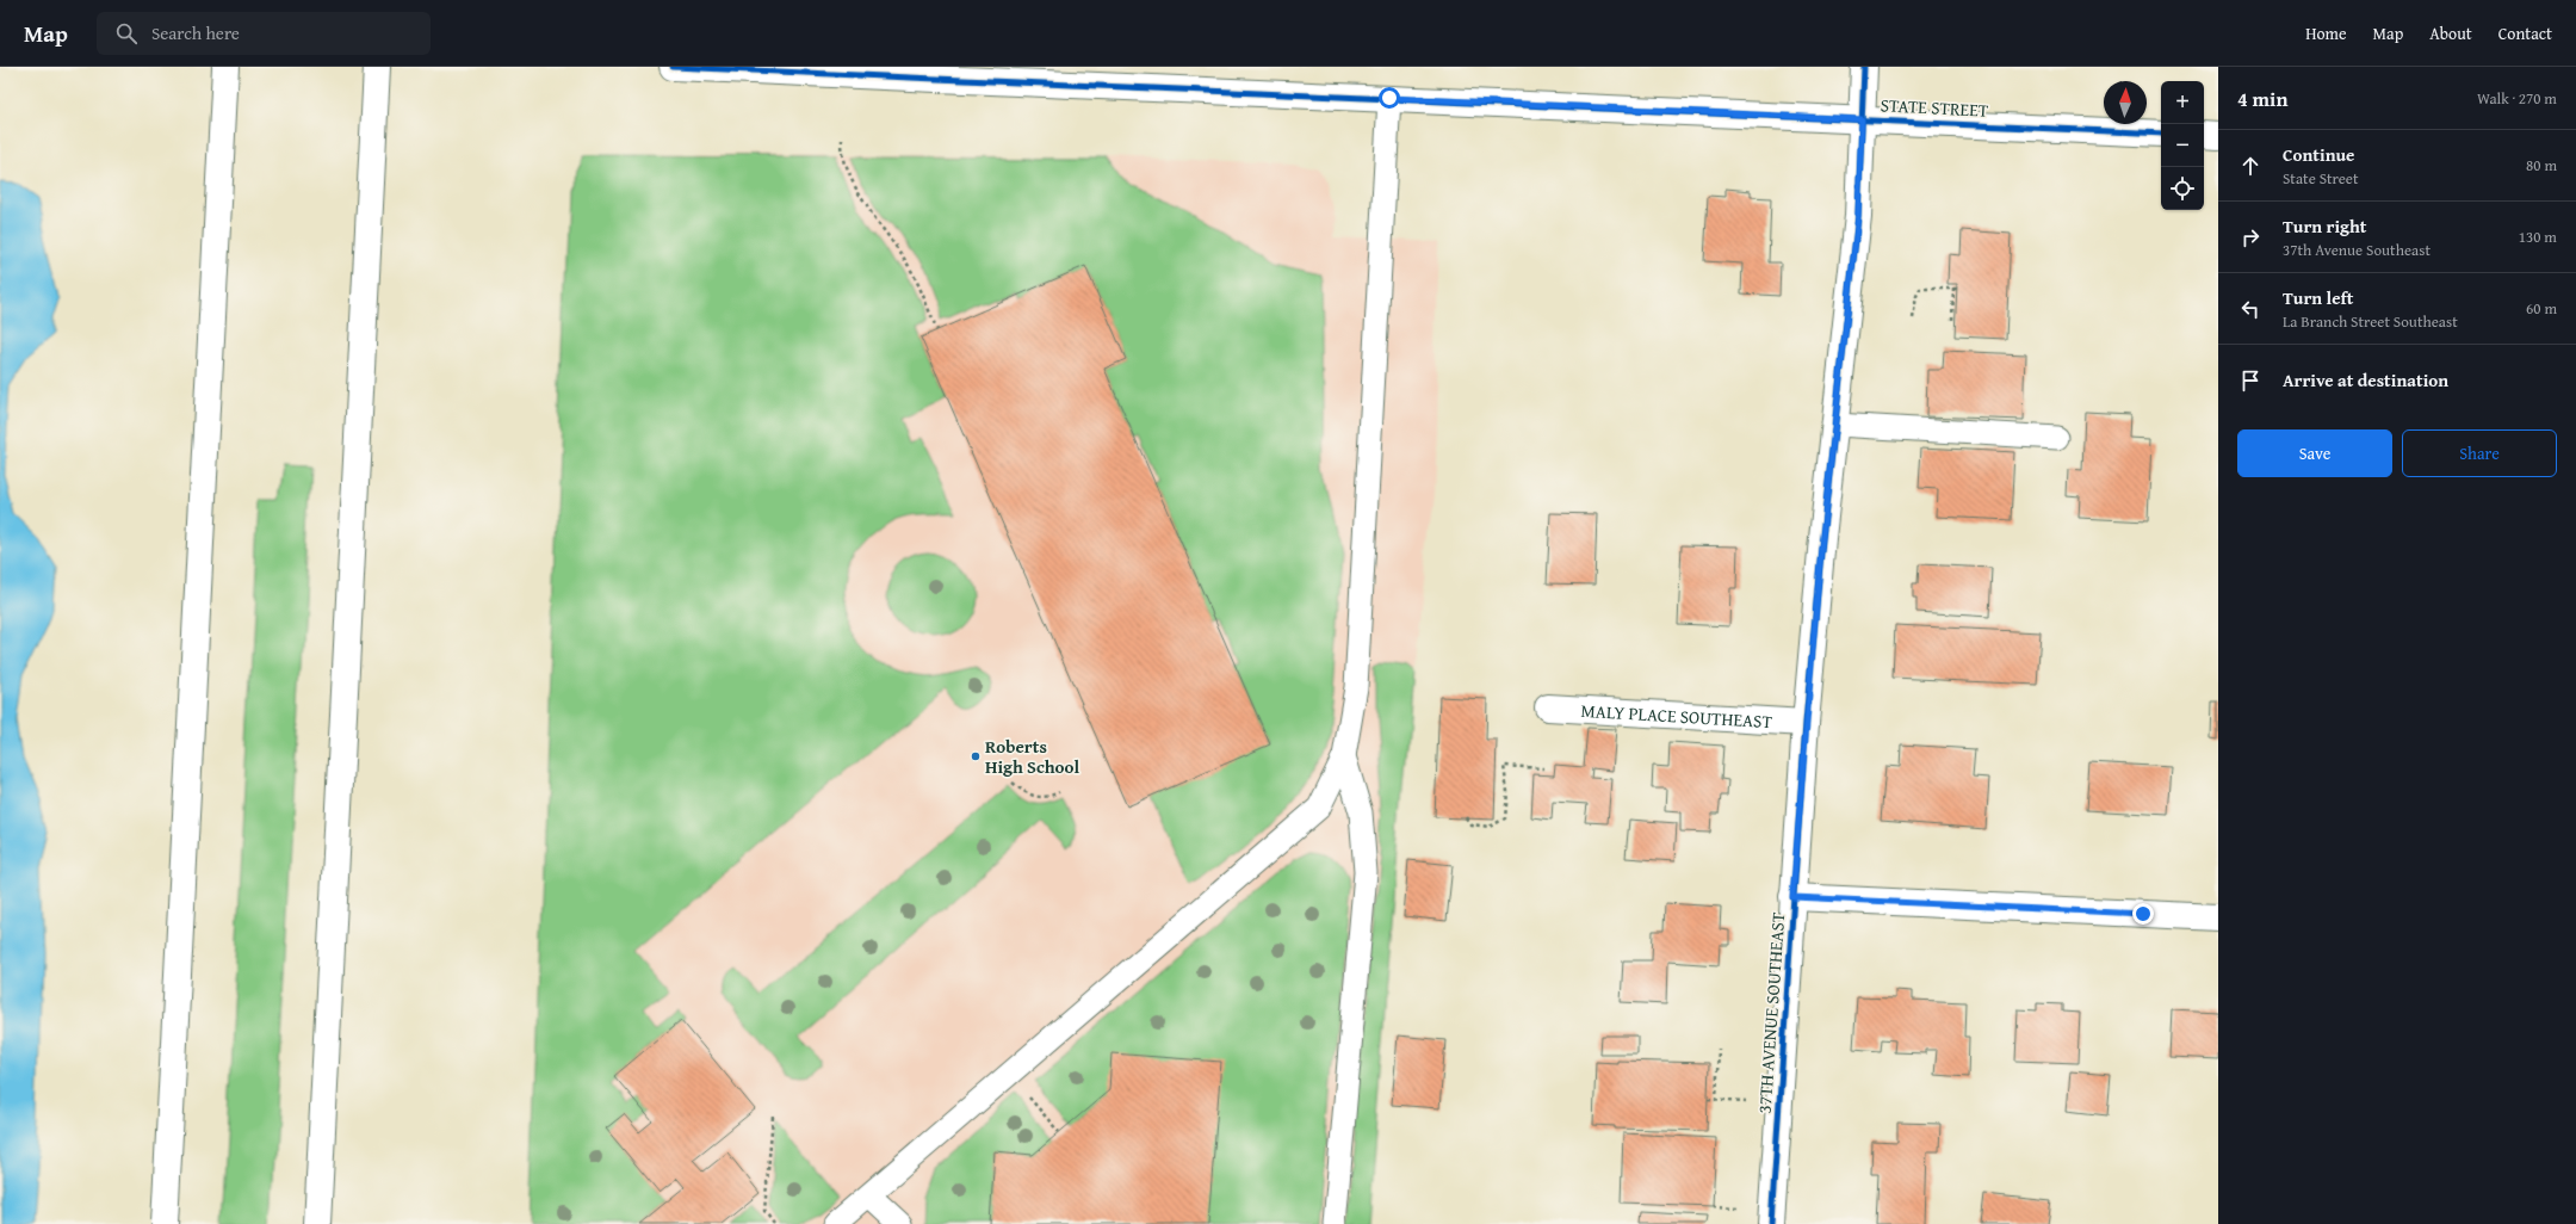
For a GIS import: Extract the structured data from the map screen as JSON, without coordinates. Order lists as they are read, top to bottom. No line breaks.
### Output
{"streets":{"main road":["STATE STREET","MALY PLACE SOUTHEAST","37TH AVENUE SOUTHEAST"]},"crossings":[["STATE STREET","37TH AVENUE SOUTHEAST"],["MALY PLACE SOUTHEAST","37TH AVENUE SOUTHEAST"]],"places":["Roberts High School"],"north":"top","page":{"header":"Map","search":"Search here","nav":["Home","Map","About","Contact"],"heading":["4 min","Walk · 270 m"],"map_buttons":["+","−"],"list":[["Continue","State Street","80 m"],["Turn right","37th Avenue Southeast","130 m"],["Turn left","La Branch Street Southeast","60 m"],"Arrive at destination"],"buttons":["Save","Share"]}}
